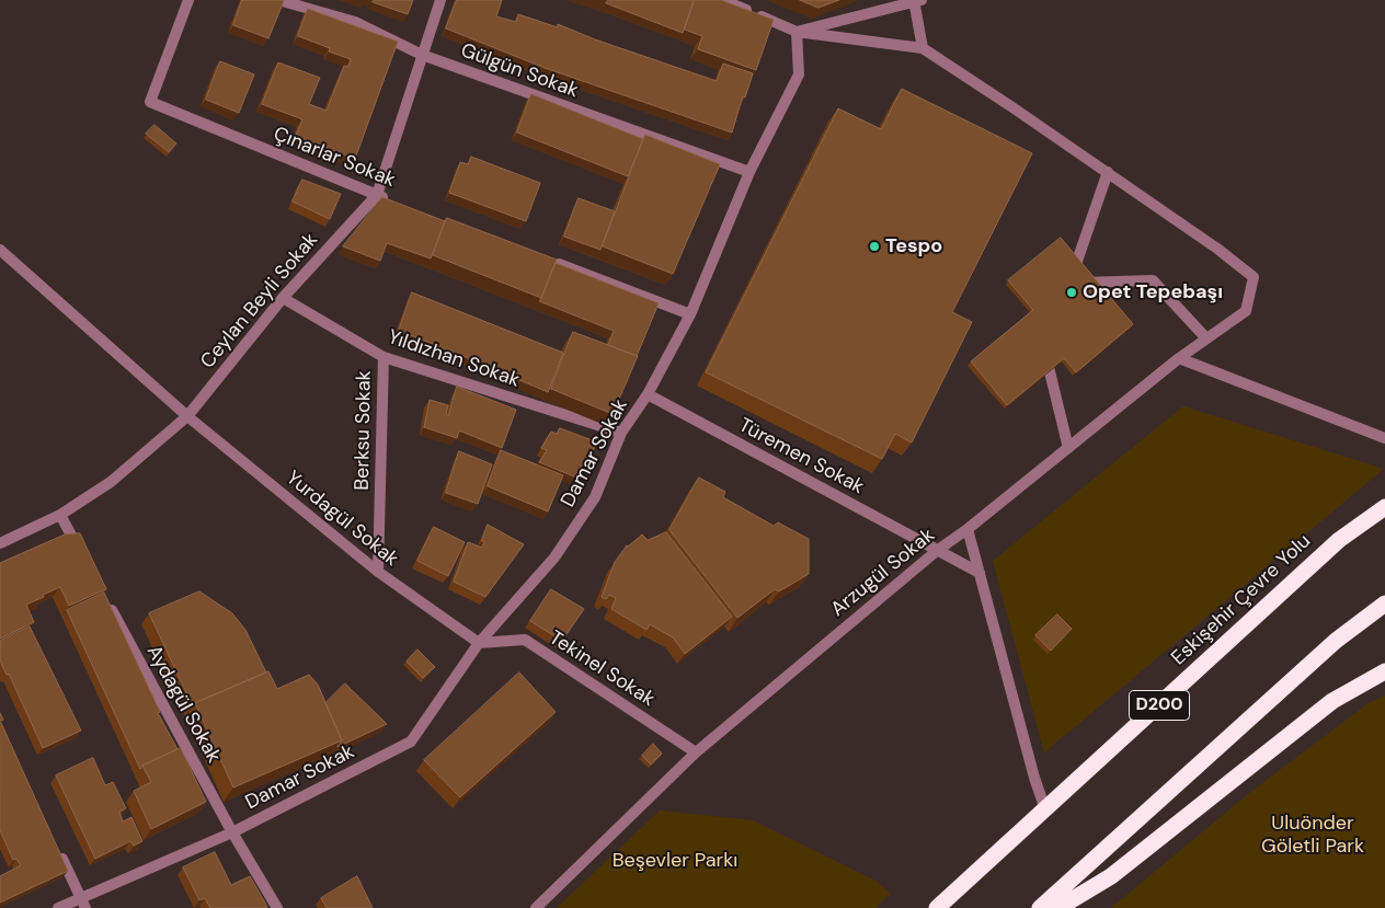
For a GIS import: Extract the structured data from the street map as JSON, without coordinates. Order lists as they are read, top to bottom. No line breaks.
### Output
{"streets":{"highway":["Eskişehir Çevre Yolu","D200"],"street":["Gülgün Sokak","Çınarlar Sokak","Ceylan Beyli Sokak","Yıldızhan Sokak","Berksu Sokak","Damar Sokak","Türemen Sokak","Yurdagül Sokak","Arzugül Sokak","Tekinel Sokak","Aydagül Sokak"]},"crossings":[["Gülgün Sokak","Ceylan Beyli Sokak"],["Gülgün Sokak","Damar Sokak"],["Çınarlar Sokak","Ceylan Beyli Sokak"],["Ceylan Beyli Sokak","Yıldızhan Sokak"],["Ceylan Beyli Sokak","Yurdagül Sokak"],["Yıldızhan Sokak","Berksu Sokak"],["Yıldızhan Sokak","Damar Sokak"],["Berksu Sokak","Yurdagül Sokak"],["Damar Sokak","Türemen Sokak"],["Damar Sokak","Yurdagül Sokak"],["Damar Sokak","Tekinel Sokak"],["Damar Sokak","Aydagül Sokak"],["Türemen Sokak","Arzugül Sokak"],["Yurdagül Sokak","Tekinel Sokak"],["Arzugül Sokak","Tekinel Sokak"]],"parks":["Uluönder Göletli Park","Beşevler Parkı"],"places":["Tespo","Opet Tepebaşı"]}
